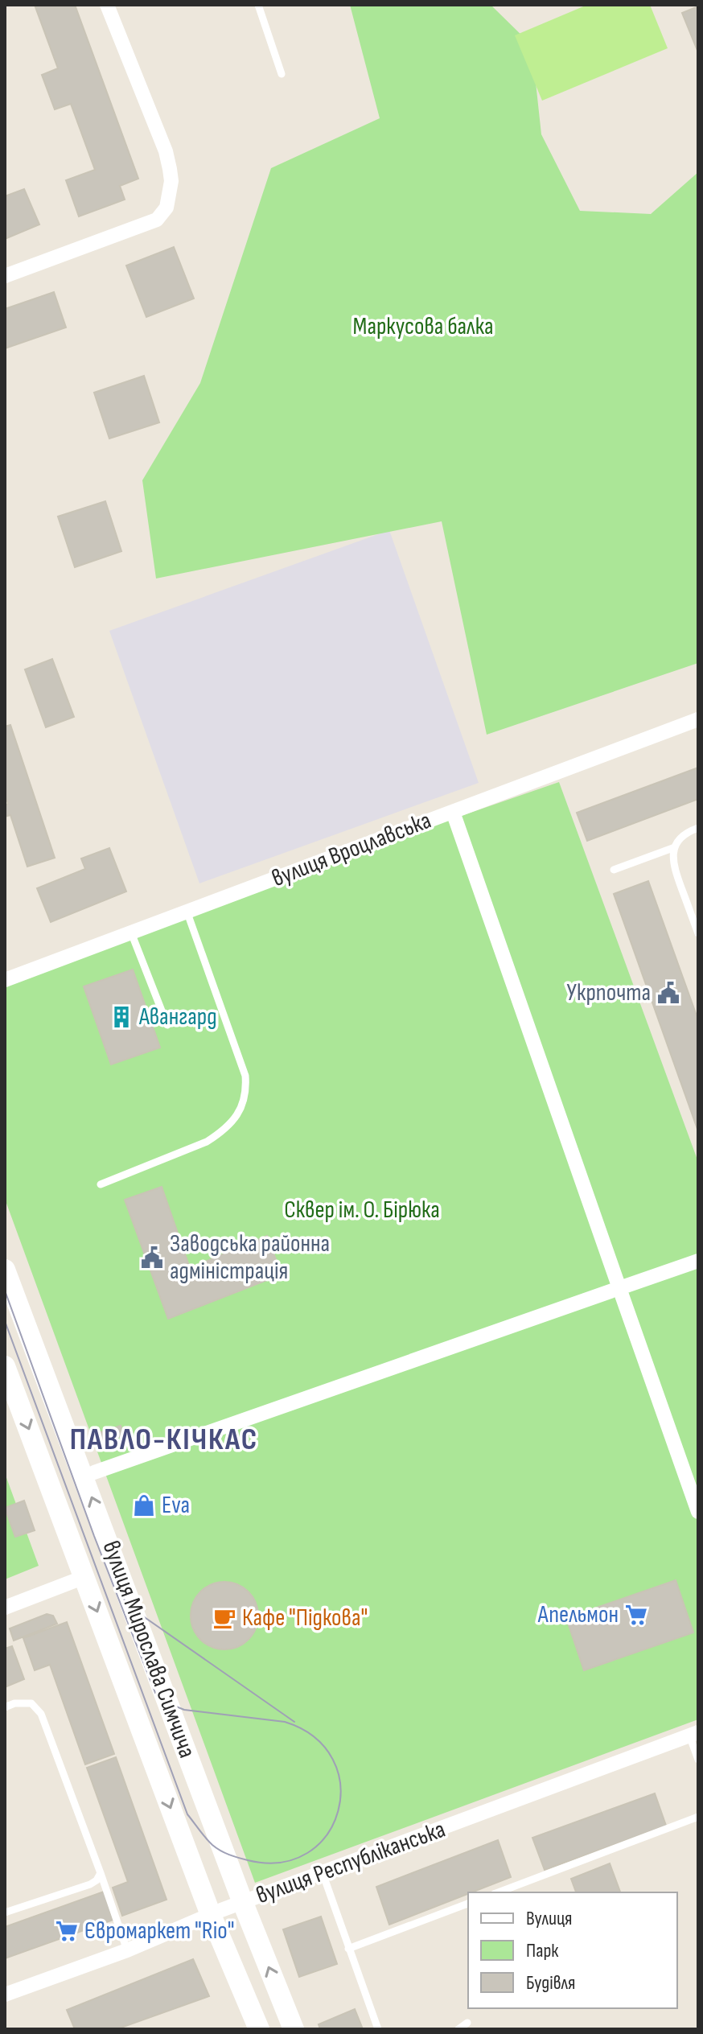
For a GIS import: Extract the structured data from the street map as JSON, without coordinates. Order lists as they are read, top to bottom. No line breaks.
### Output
{"streets":{"street":["вулиця Вроцлавська","вулиця Мирослава Симчича","вулиця Республіканська"]},"crossings":[["вулиця Мирослава Симчича","вулиця Республіканська"]],"districts":["ПАВЛО-КІЧКАС"],"parks":["Маркусова балка","Сквер ім. О. Бірюка"],"places":{"public building":["Укрпочта","Заводська районна адміністрація"],"building":["Авангард"],"shop":["Eva"],"supermarket":["Апельмон","Євромаркет \"Rio\""],"cafe":["Кафе \"Підкова\""]},"legend":["Вулиця","Парк","Будівля"]}
